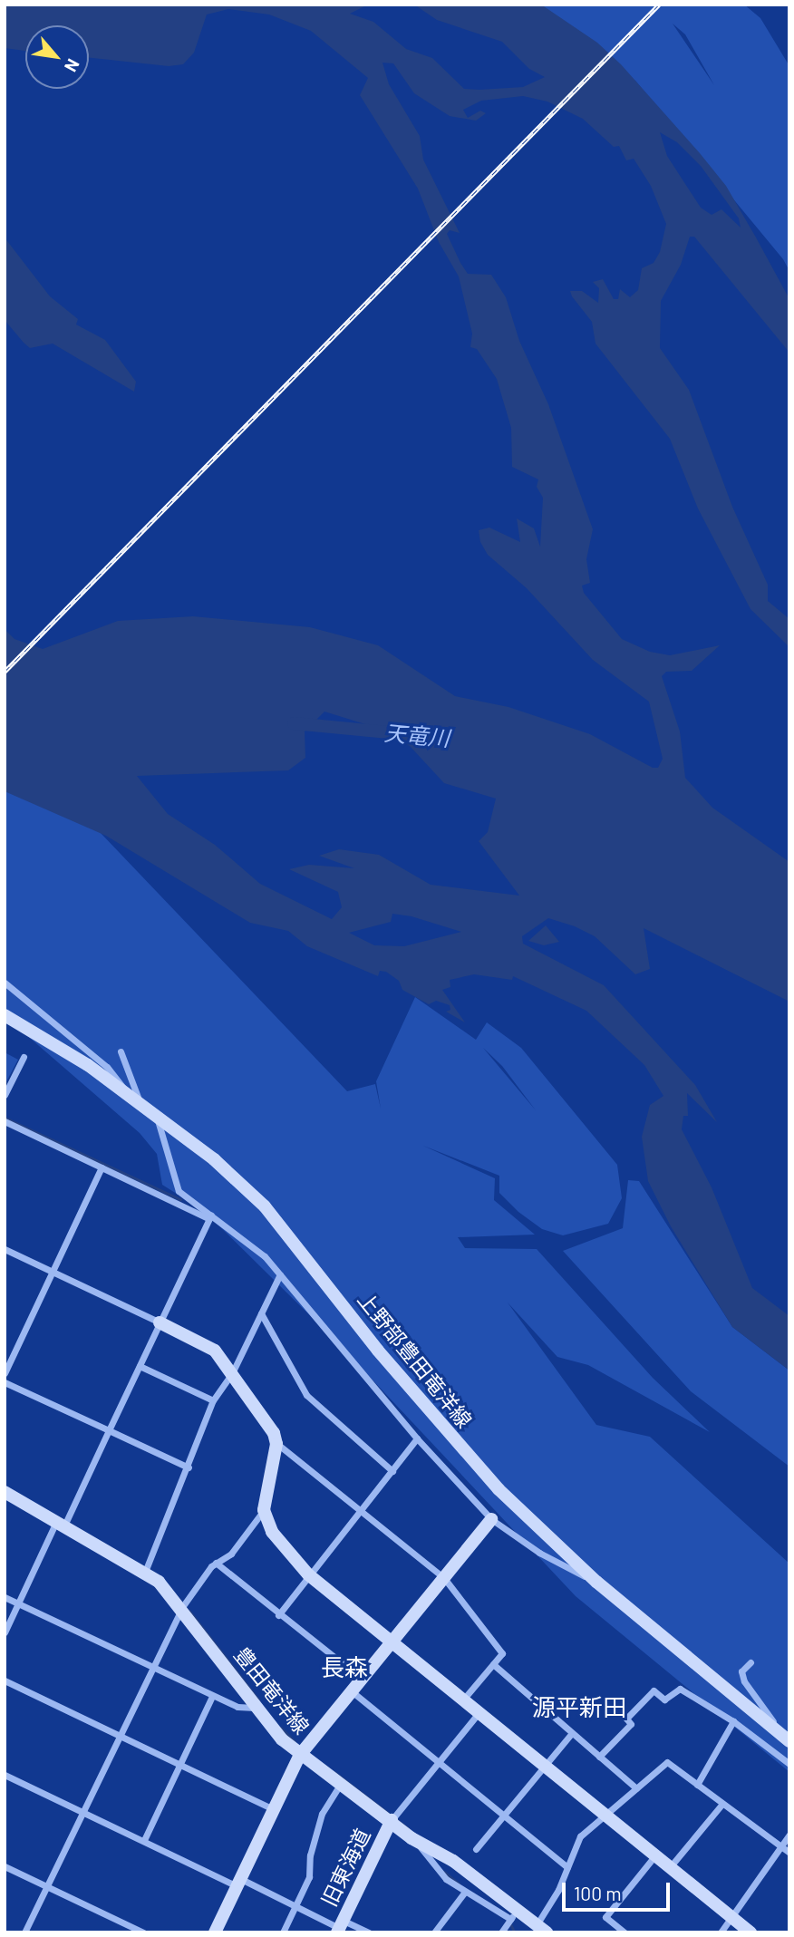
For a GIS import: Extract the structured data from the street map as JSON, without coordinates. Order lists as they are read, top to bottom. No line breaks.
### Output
{"streets":{"main road":["上野部豊田竜洋線","豊田竜洋線","旧東海道"]},"crossings":[["豊田竜洋線","旧東海道"]],"districts":["長森","源平新田"],"water":["天竜川"],"scale_bar":"100 m","north":"bottom right"}
